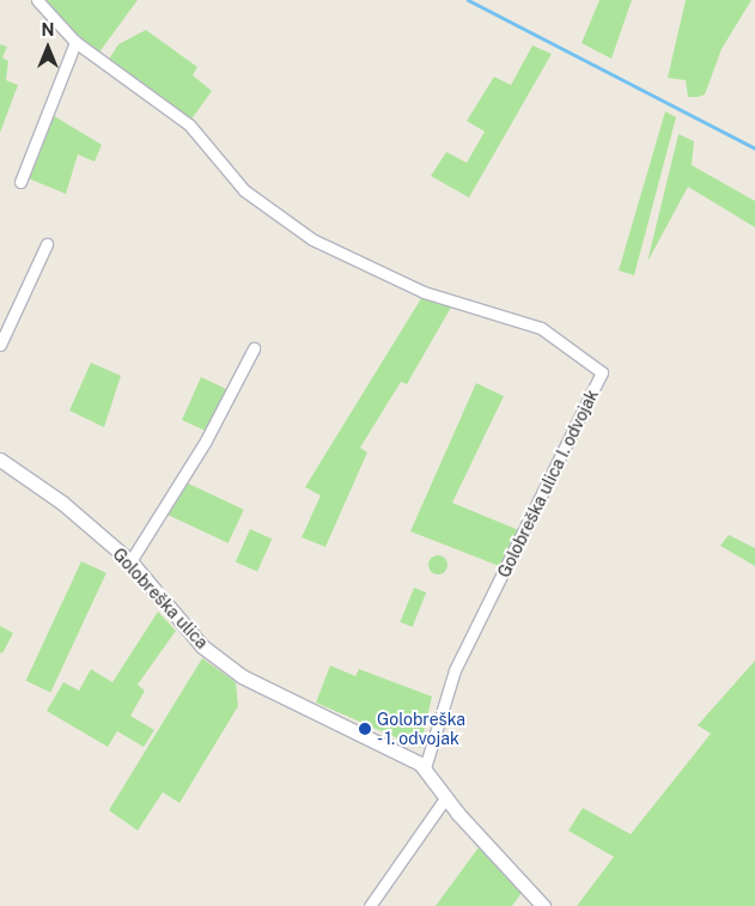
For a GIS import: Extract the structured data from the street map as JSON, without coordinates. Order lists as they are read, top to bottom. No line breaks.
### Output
{"streets":{"street":["Golobreška ulica I. odvojak","Golobreška ulica"]},"crossings":[["Golobreška ulica I. odvojak","Golobreška ulica"]],"places":["Golobreška - 1. odvojak"],"north":"top"}
